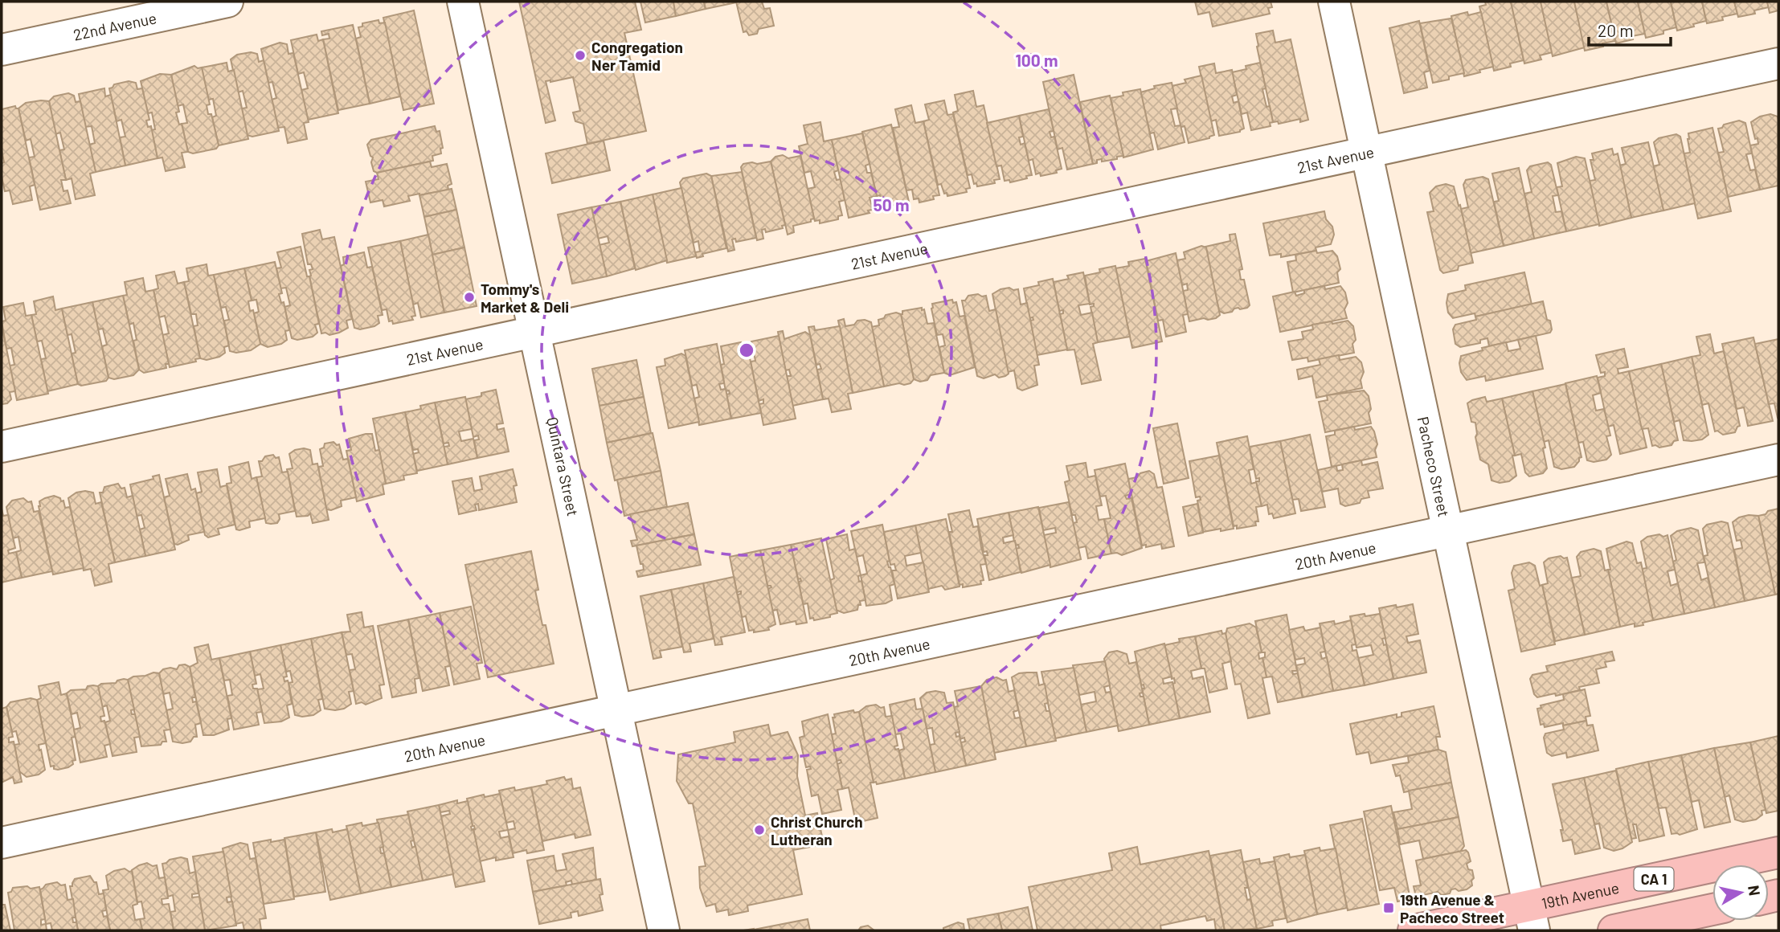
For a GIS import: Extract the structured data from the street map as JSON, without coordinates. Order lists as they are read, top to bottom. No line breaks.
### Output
{"streets":{"highway":["CA 1","19th Avenue"],"street":["22nd Avenue","21st Avenue","Quintara Street","Pacheco Street","20th Avenue"]},"crossings":[["21st Avenue","Quintara Street"],["21st Avenue","Pacheco Street"],["Quintara Street","20th Avenue"],["Pacheco Street","20th Avenue"],["Pacheco Street","19th Avenue"]],"places":{"other":["Congregation Ner Tamid","Tommy's Market & Deli","Christ Church Lutheran"],"transit":["19th Avenue & Pacheco Street"]},"scale_bar":"20 m","north":"right","rings":["100 m","50 m"]}
